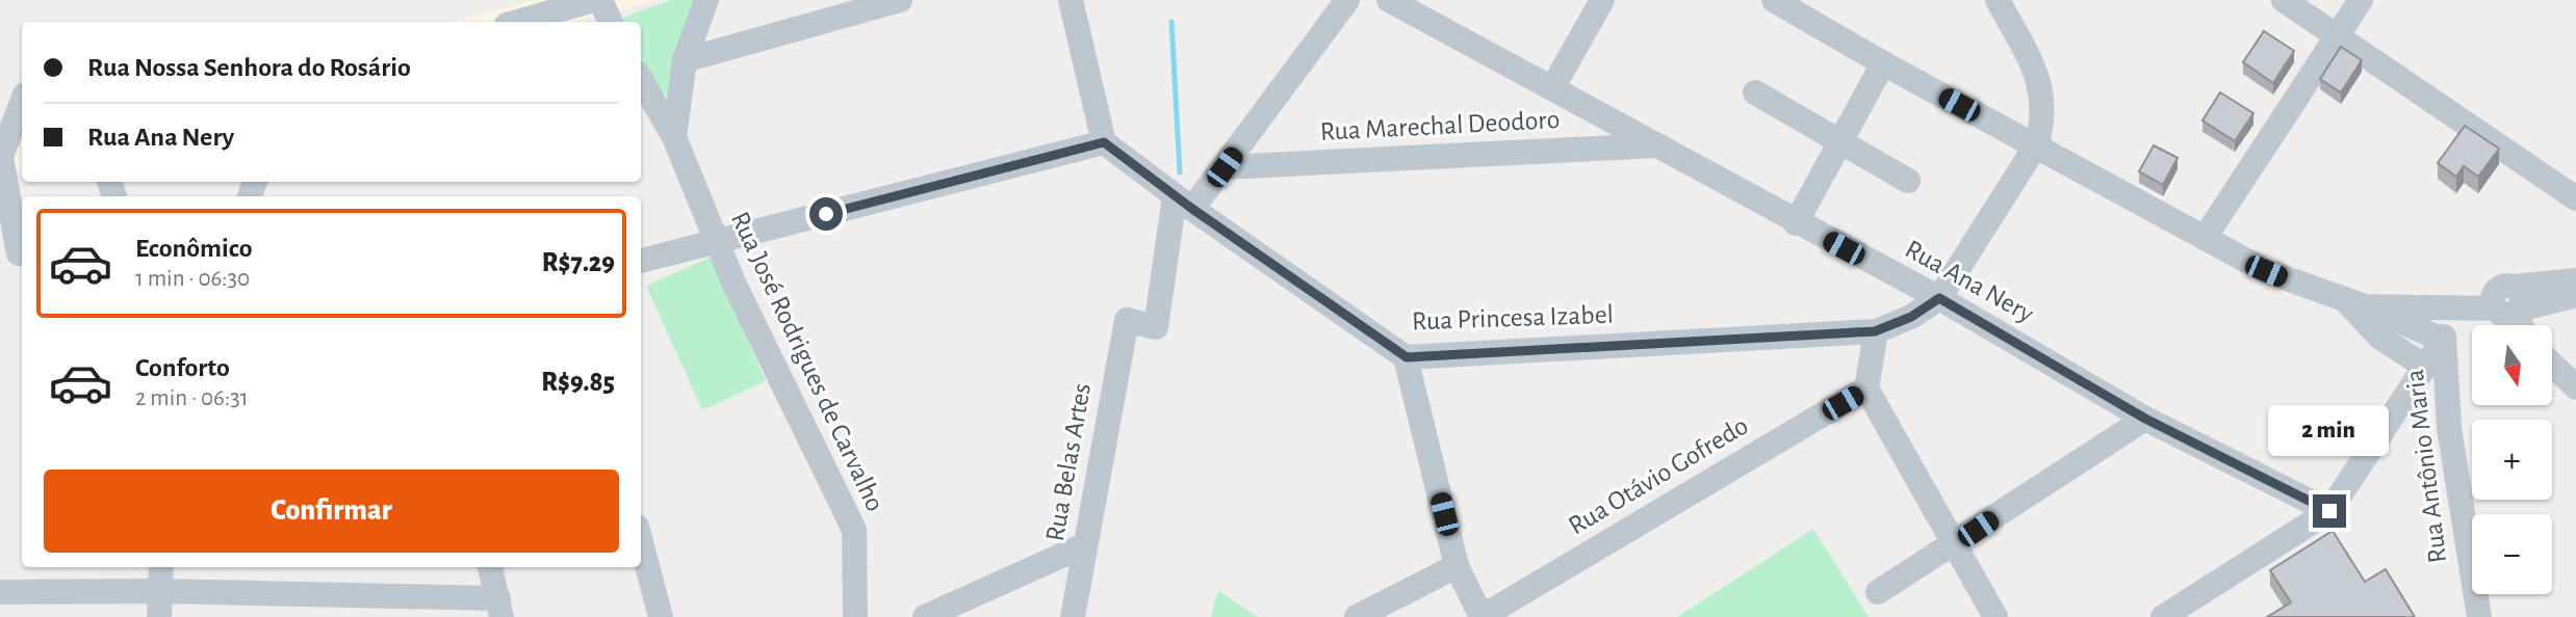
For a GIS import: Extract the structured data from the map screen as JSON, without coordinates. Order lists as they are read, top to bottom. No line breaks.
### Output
{"streets":{"street":["Rua Marechal Deodoro","Rua Ana Nery","Rua Princesa Izabel","Rua José Rodrigues de Carvalho","Rua Belas Artes","Rua Antônio Maria","Rua Otávio Gofredo"]},"crossings":[["Rua Marechal Deodoro","Rua Ana Nery"],["Rua Ana Nery","Rua Princesa Izabel"],["Rua Princesa Izabel","Rua Belas Artes"]],"north":"bottom","page":{"banner":["Rua Nossa Senhora do Rosário","Rua Ana Nery"],"list":[{"name":"Econômico","note":"1 min · 06:30","value":"R$7.29"},{"name":"Conforto","note":"2 min · 06:31","value":"R$9.85"}],"map_buttons":["+","−"],"bubble":"2 min","buttons":"Confirmar"}}
